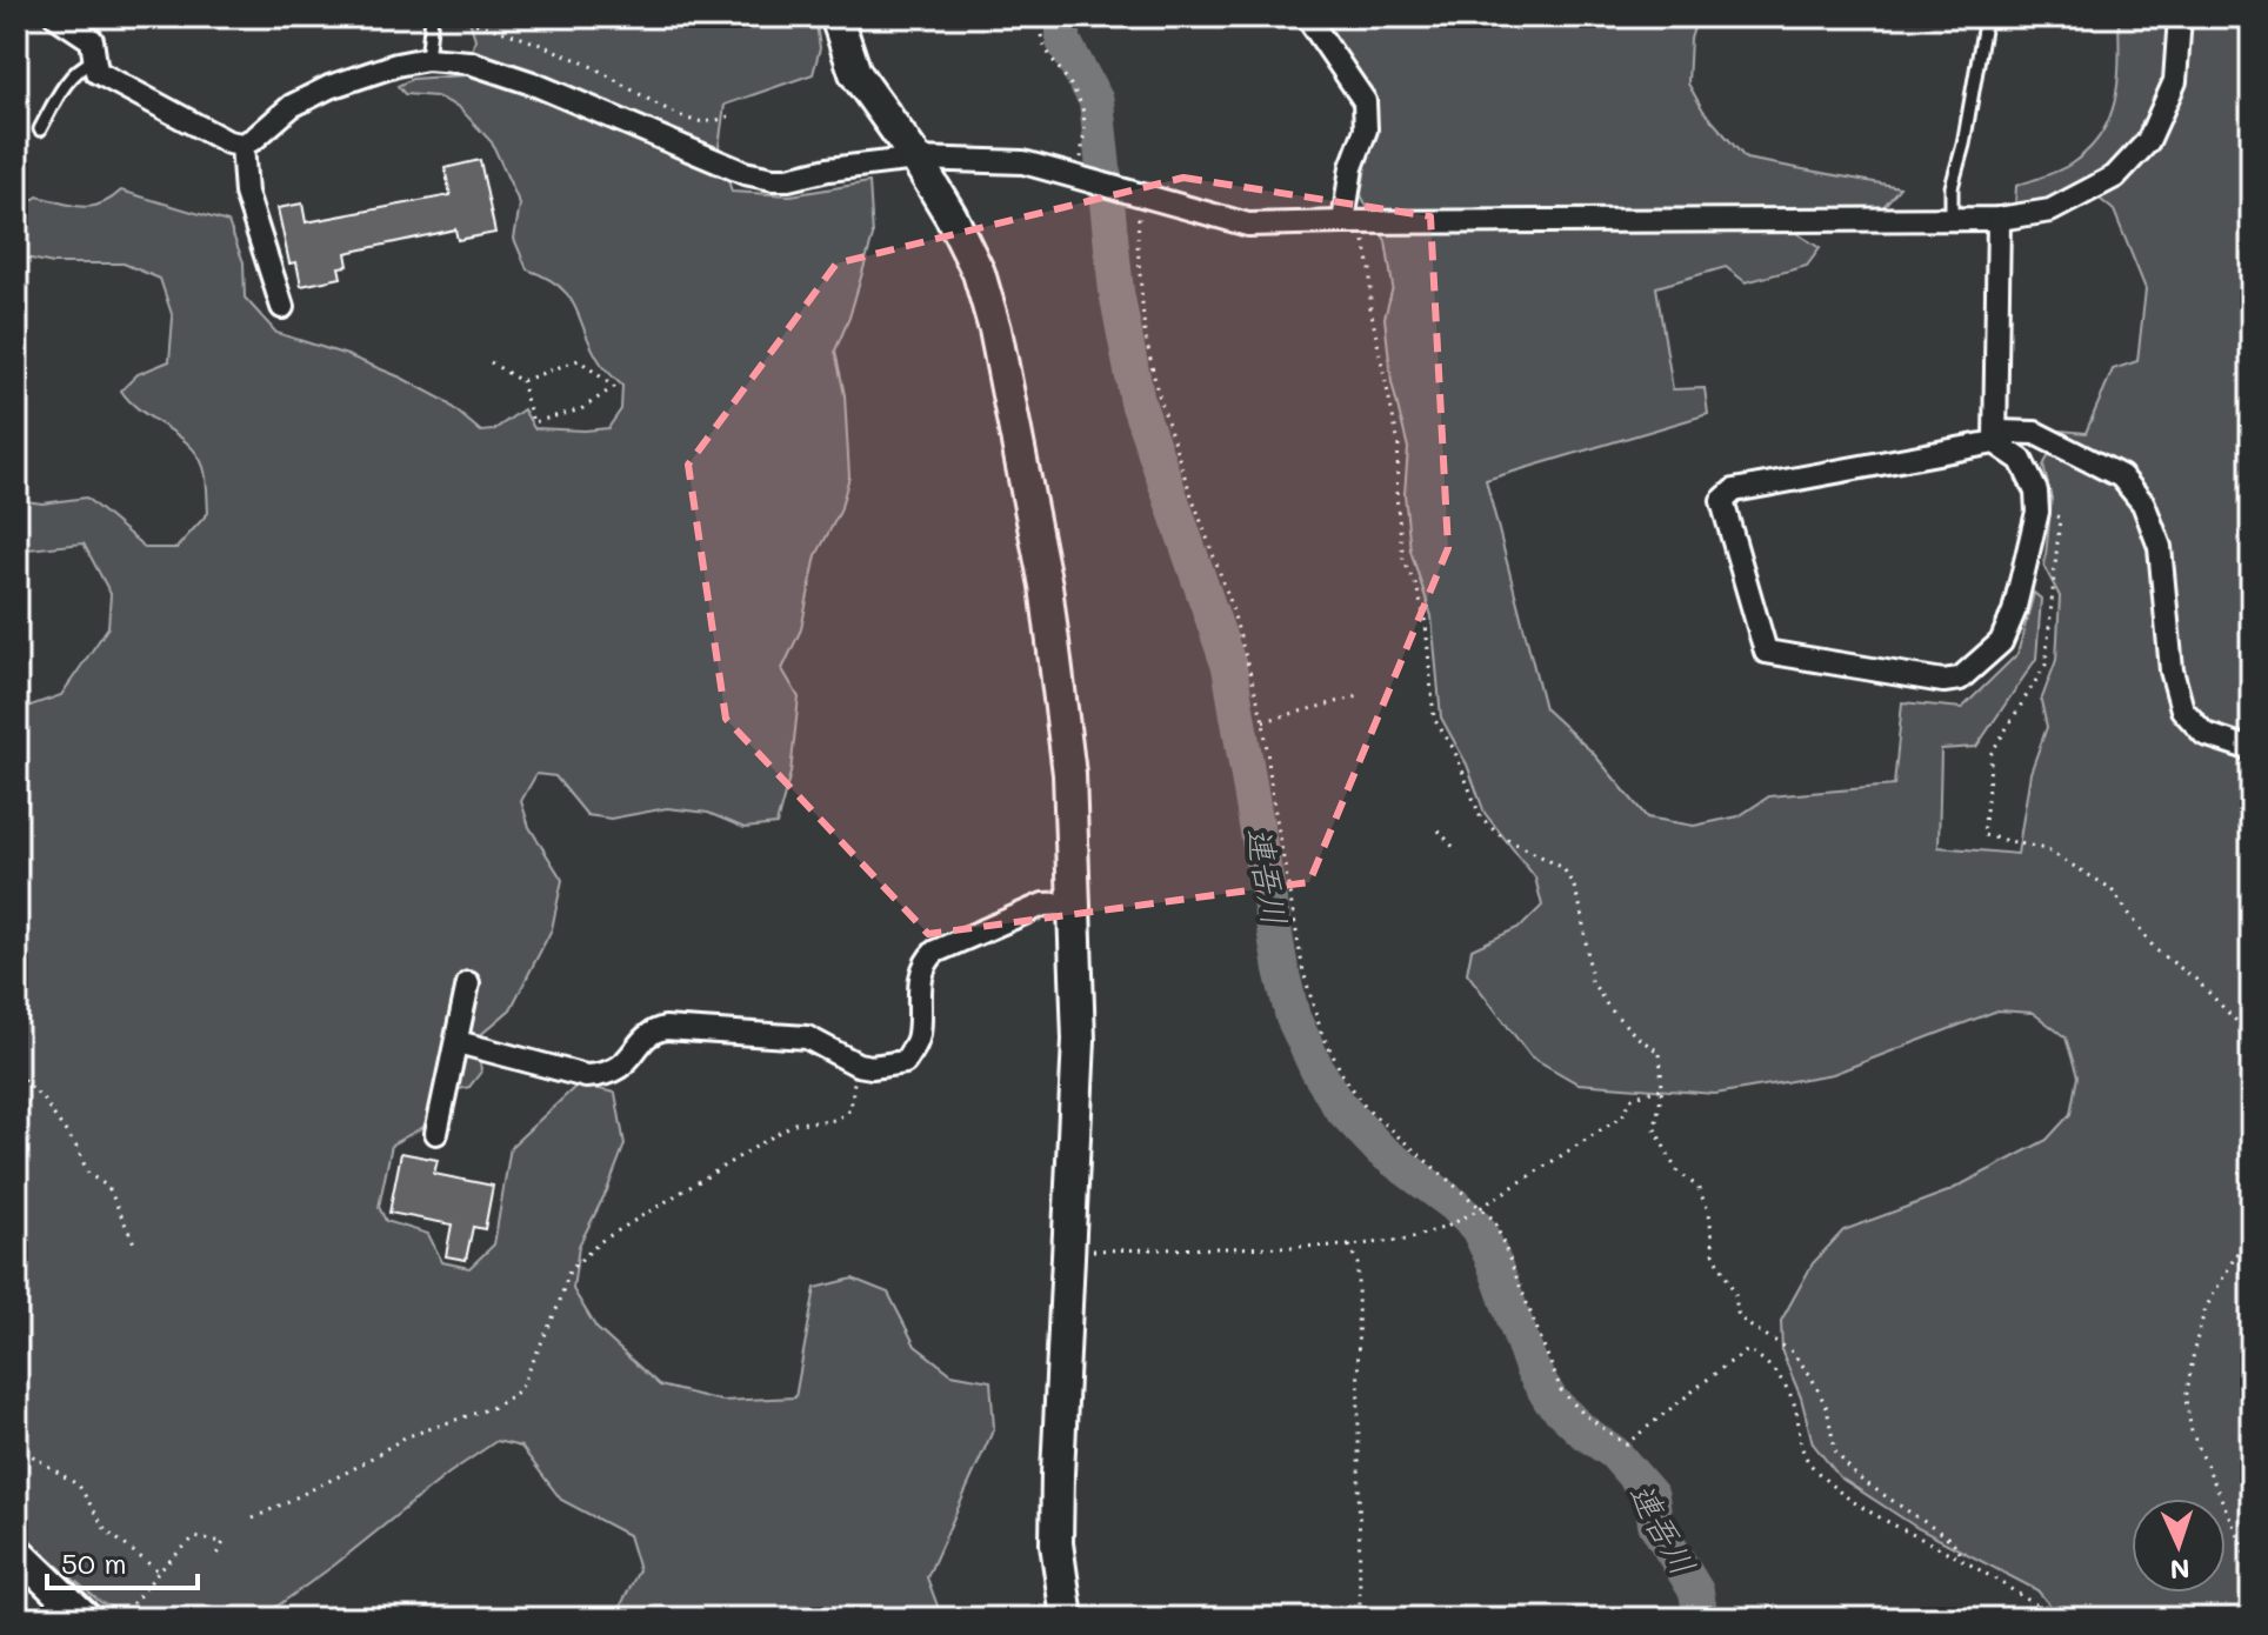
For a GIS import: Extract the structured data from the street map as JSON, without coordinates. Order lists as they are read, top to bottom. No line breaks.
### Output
{"water":["連吾川"],"scale_bar":"50 m","north":"bottom"}
